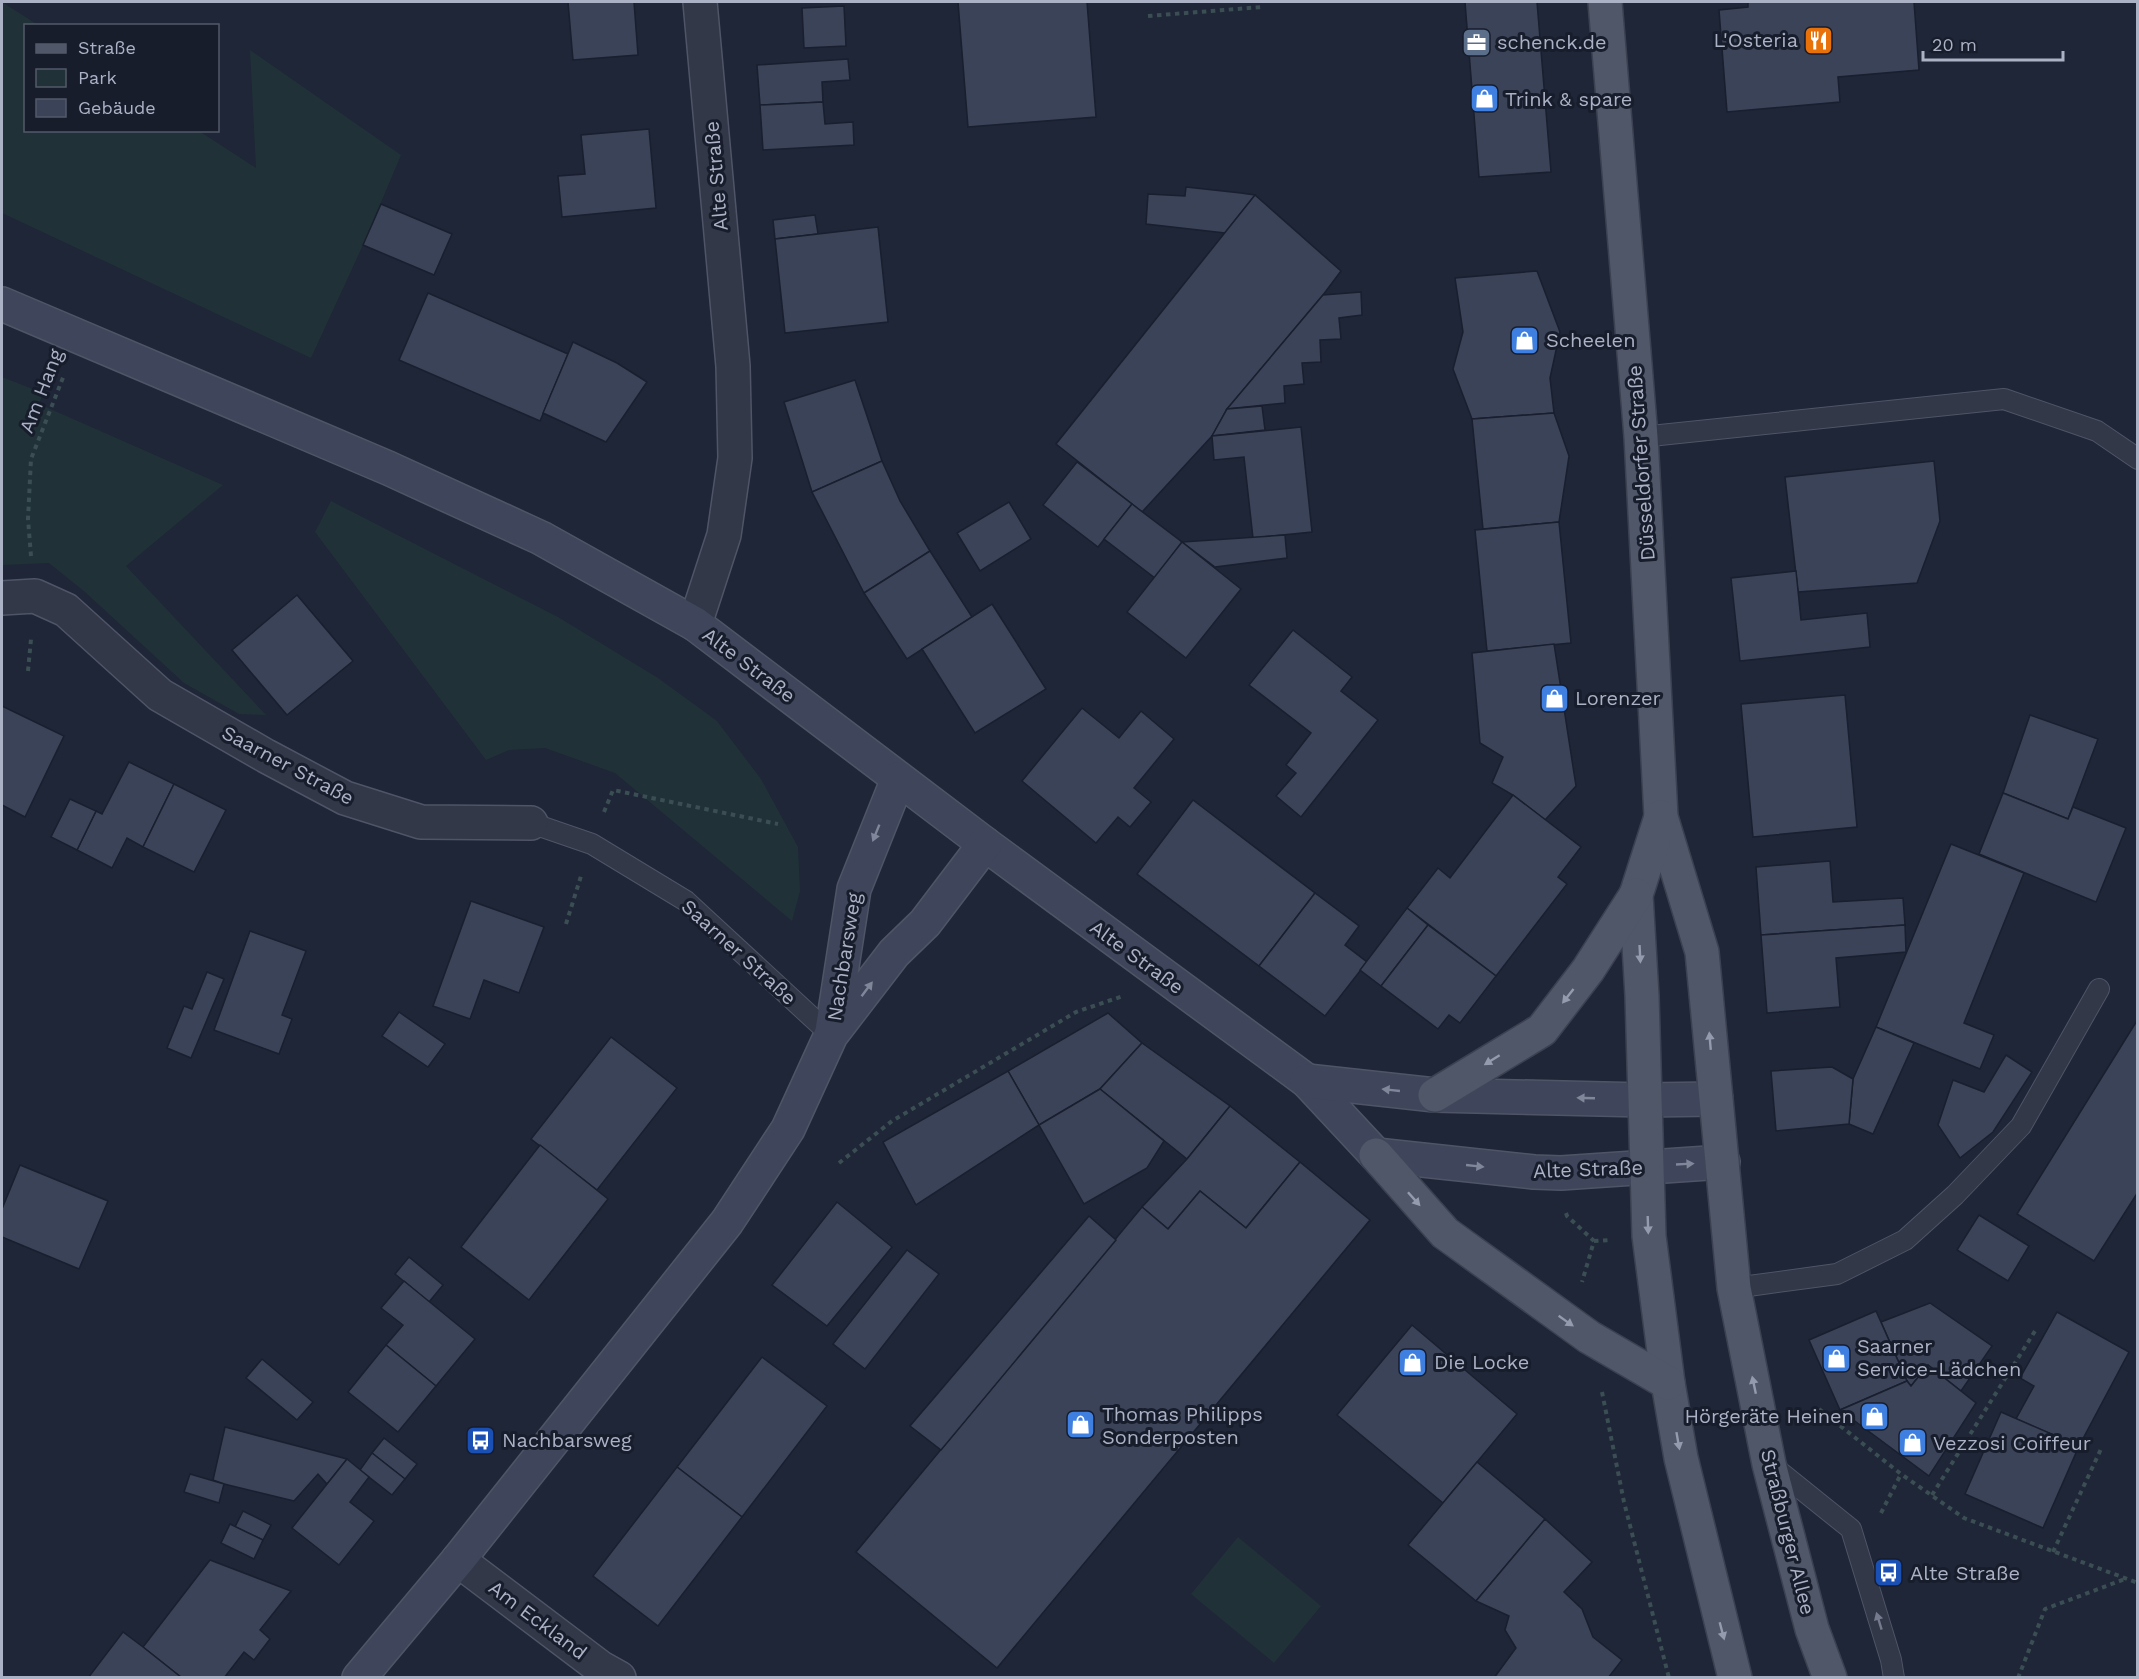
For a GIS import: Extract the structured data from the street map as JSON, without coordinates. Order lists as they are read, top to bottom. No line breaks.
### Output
{"streets":{"main road":["Alte Straße","Düsseldorfer Straße","Nachbarsweg","Straßburger Allee"],"street":["Saarner Straße","Am Eckland"],"path":["Am Hang"]},"crossings":[["Alte Straße","Düsseldorfer Straße"],["Alte Straße","Nachbarsweg"],["Alte Straße","Straßburger Allee"],["Am Hang","Saarner Straße"],["Düsseldorfer Straße","Straßburger Allee"],["Saarner Straße","Nachbarsweg"],["Nachbarsweg","Am Eckland"]],"places":{"restaurant":["L'Osteria"],"office":["schenck.de"],"shop":["Trink & spare","Scheelen","Lorenzer","Saarner Service-Lädchen","Die Locke","Hörgeräte Heinen","Thomas Philipps Sonderposten","Vezzosi Coiffeur"],"bus stop":["Nachbarsweg","Alte Straße"]},"legend":["Straße","Park","Gebäude"],"scale_bar":"20 m"}
